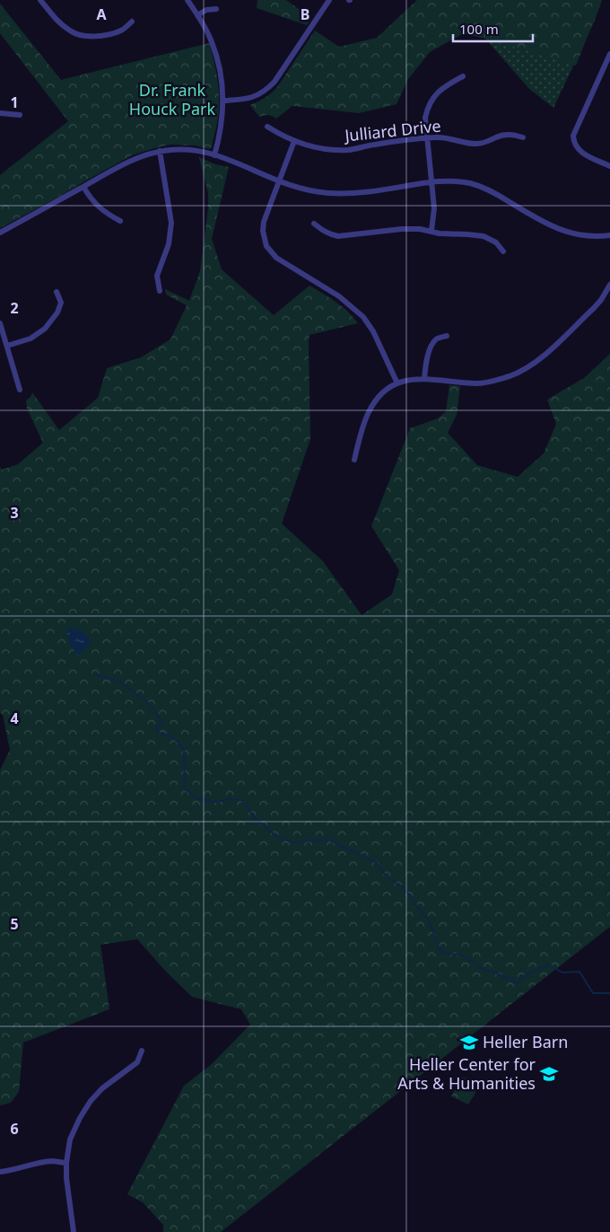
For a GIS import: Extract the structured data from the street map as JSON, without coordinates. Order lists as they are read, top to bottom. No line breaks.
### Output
{"streets":{"street":["Julliard Drive"]},"parks":["Dr. Frank Houck Park"],"places":{"school or university":["Heller Barn","Heller Center for Arts & Humanities"]},"scale_bar":"100 m","grid":{"columns":["A","B"],"rows":["1","2","3","4","5","6"]}}
